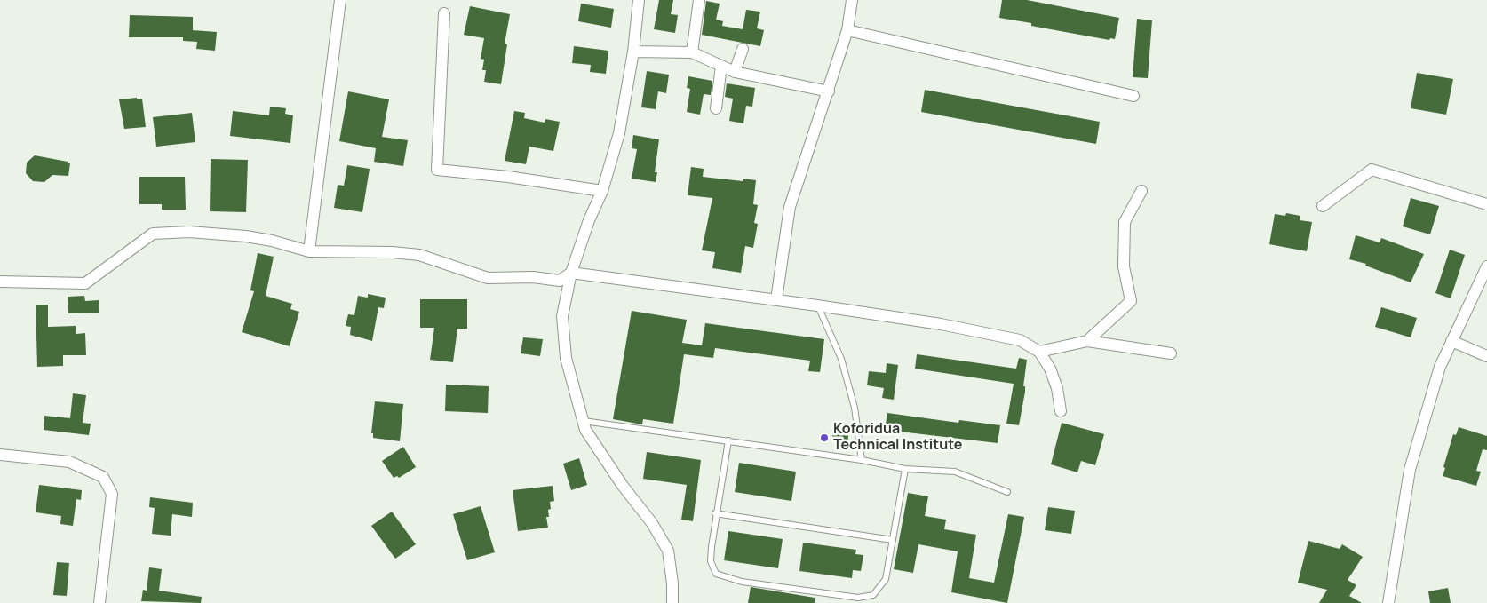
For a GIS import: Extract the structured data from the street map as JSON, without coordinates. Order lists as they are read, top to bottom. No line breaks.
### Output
{"places":["Koforidua Technical Institute"]}
